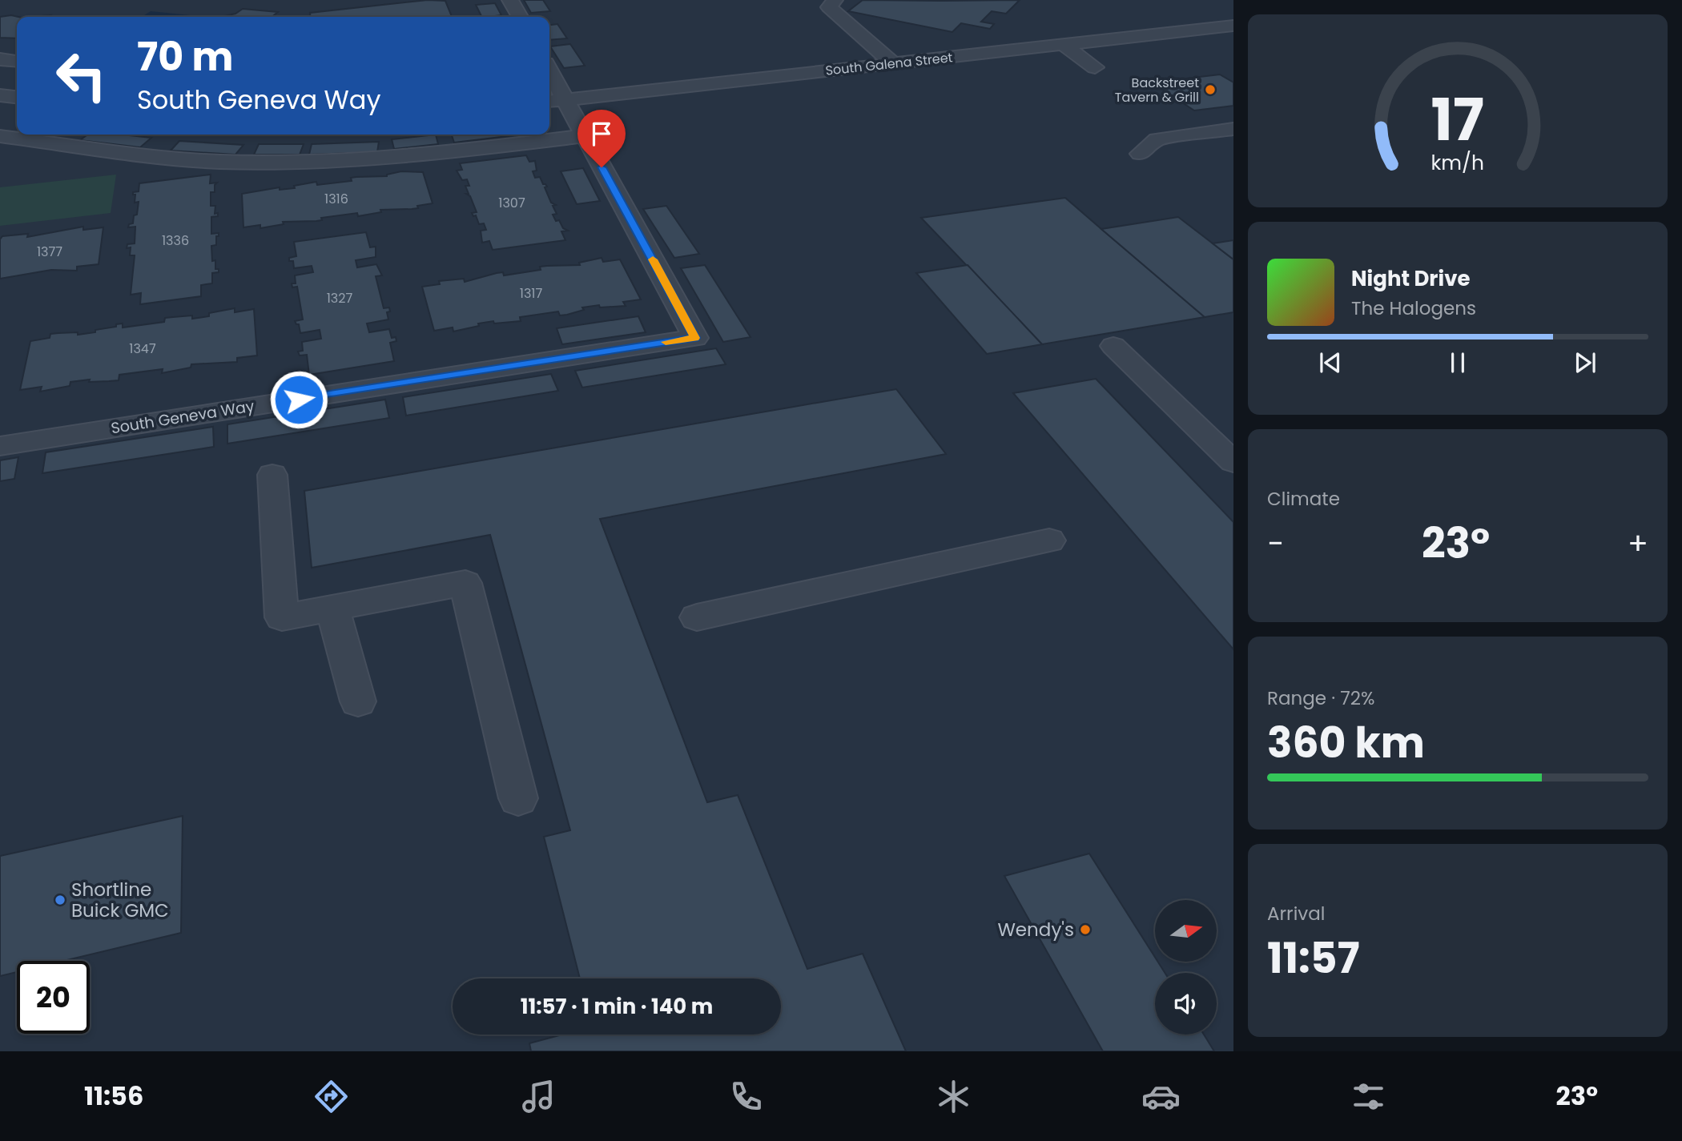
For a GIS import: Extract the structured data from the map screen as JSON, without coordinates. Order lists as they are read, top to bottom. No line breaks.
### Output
{"streets":{"street":["South Galena Street","South Geneva Way"]},"crossings":[["South Galena Street","South Geneva Way"]],"places":["Backstreet Tavern & Grill","Shortline Buick GMC","Wendy's"],"house_numbers":["1316","1307","1336","1377","1317","1327","1347"],"north":"right","page":{"turn":["70 m","South Geneva Way"],"song":["Night Drive","The Halogens"],"tile":["Climate",["Range · 72%","360 km"],["Arrival","11:57"]],"heat":["−","23°","+"],"limit":"20","trip":"11:57 · 1 min · 140 m","tabs":["11:56","23°"],"gauge":["17","km/h"]}}
